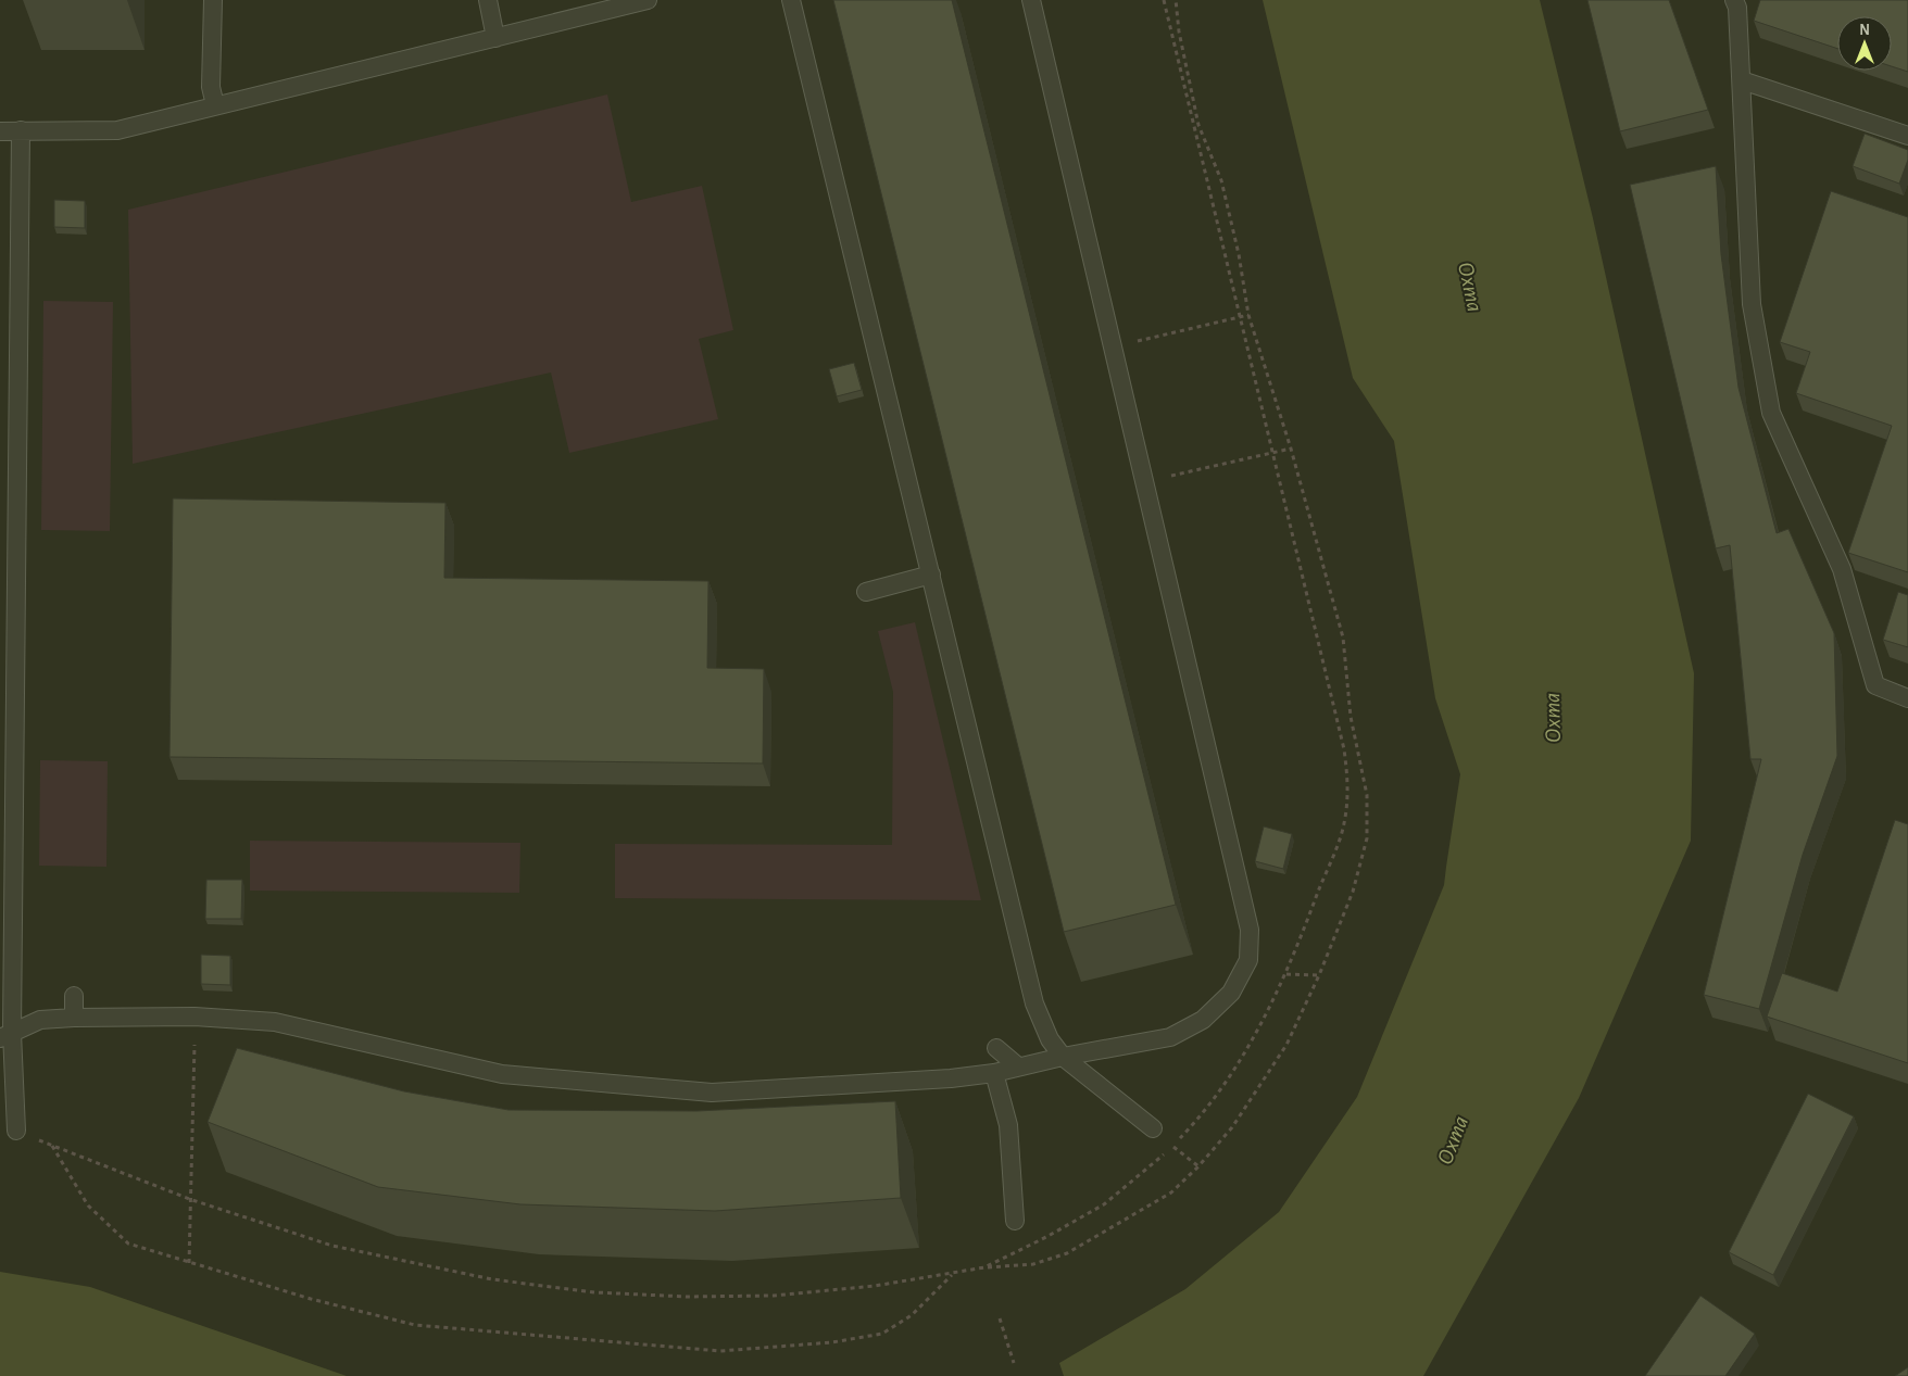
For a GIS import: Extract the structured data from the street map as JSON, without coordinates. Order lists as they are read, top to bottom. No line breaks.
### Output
{"water":["Охта"],"north":"top"}
